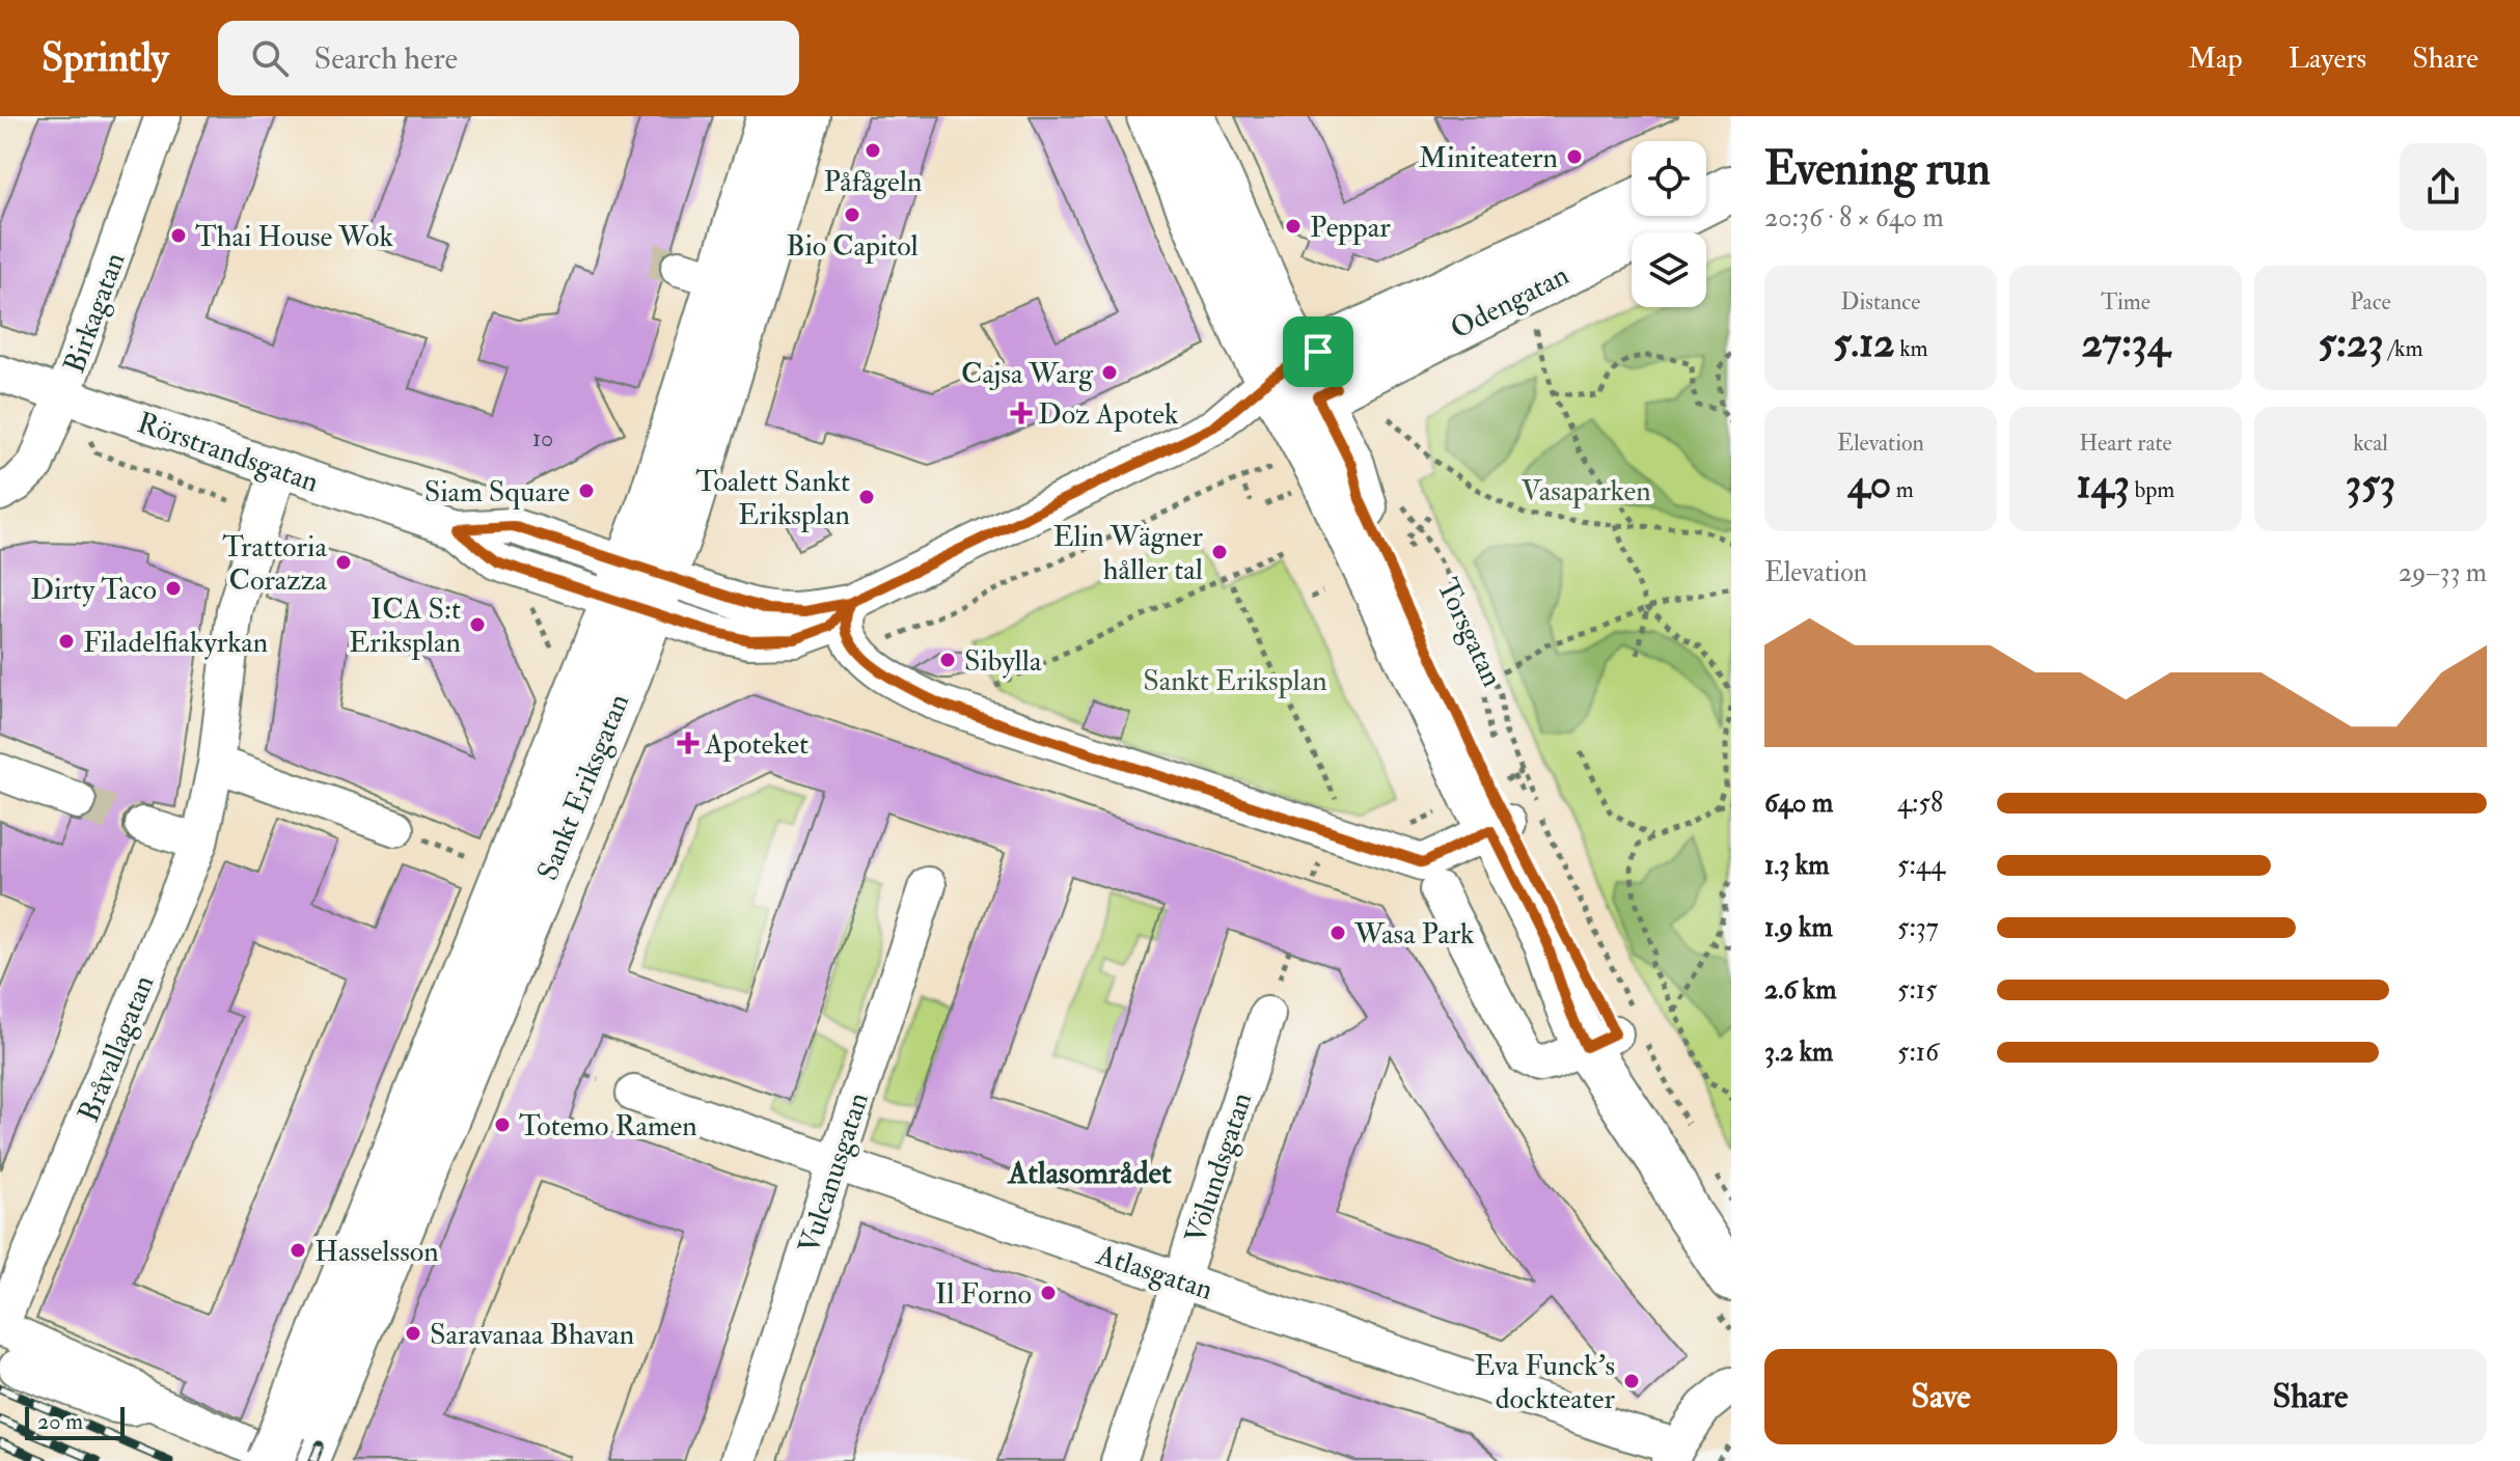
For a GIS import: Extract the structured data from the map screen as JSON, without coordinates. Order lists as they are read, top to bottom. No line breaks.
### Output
{"streets":{"main road":["Odengatan","Torsgatan","Sankt Eriksgatan"],"street":["Birkagatan","Rörstrandsgatan","Bråvallagatan","Völundsgatan","Vulcanusgatan","Atlasgatan"]},"crossings":[["Odengatan","Torsgatan"],["Birkagatan","Rörstrandsgatan"],["Rörstrandsgatan","Sankt Eriksgatan"],["Rörstrandsgatan","Bråvallagatan"],["Völundsgatan","Atlasgatan"],["Vulcanusgatan","Atlasgatan"]],"districts":["Atlasområdet"],"parks":["Vasaparken","Sankt Eriksplan"],"places":{"other":["Påfågeln","Miniteatern","Bio Capitol","Peppar","Thai House Wok","Cajsa Warg","Siam Square","Toalett Sankt Eriksplan","Elin Wägner håller tal","Trattoria Corazza","Dirty Taco","ICA S:t Eriksplan","Filadelfiakyrkan","Sibylla","Wasa Park","Totemo Ramen","Hasselsson","Il Forno","Saravanaa Bhavan","Eva Funck's dockteater"],"health":["Doz Apotek","Apoteket"]},"house_numbers":["10"],"scale_bar":"20 m","page":{"header":"Sprintly","search":"Search here","nav":["Map","Layers","Share"],"heading":["Evening run","20:36 · 8 × 640 m"],"stats":[["Distance","5.12 km"],["Time","27:34"],["Pace","5:23 /km"],["Elevation","40 m"],["Heart rate","143 bpm"],["kcal","353"]],"chart":["Elevation","29–33 m"],"list":[{"name":"640 m","note":"4:58"},{"name":"1.3 km","note":"5:44"},{"name":"1.9 km","note":"5:37"},{"name":"2.6 km","note":"5:15"},{"name":"3.2 km","note":"5:16"}],"buttons":["Save","Share"],"scale":"20 m"}}
